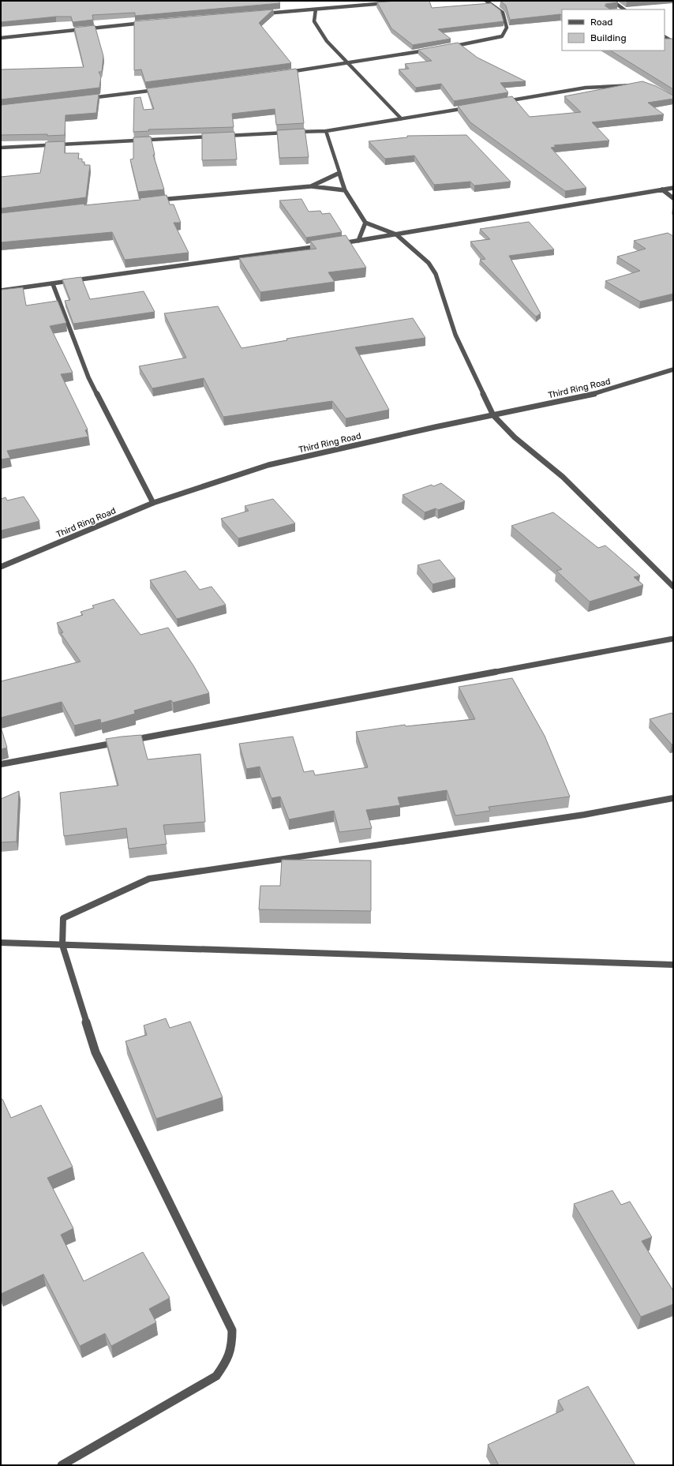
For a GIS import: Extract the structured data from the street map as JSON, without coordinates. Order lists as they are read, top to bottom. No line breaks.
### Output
{"streets":{"street":["Third Ring Road"]},"legend":["Road","Building"]}
